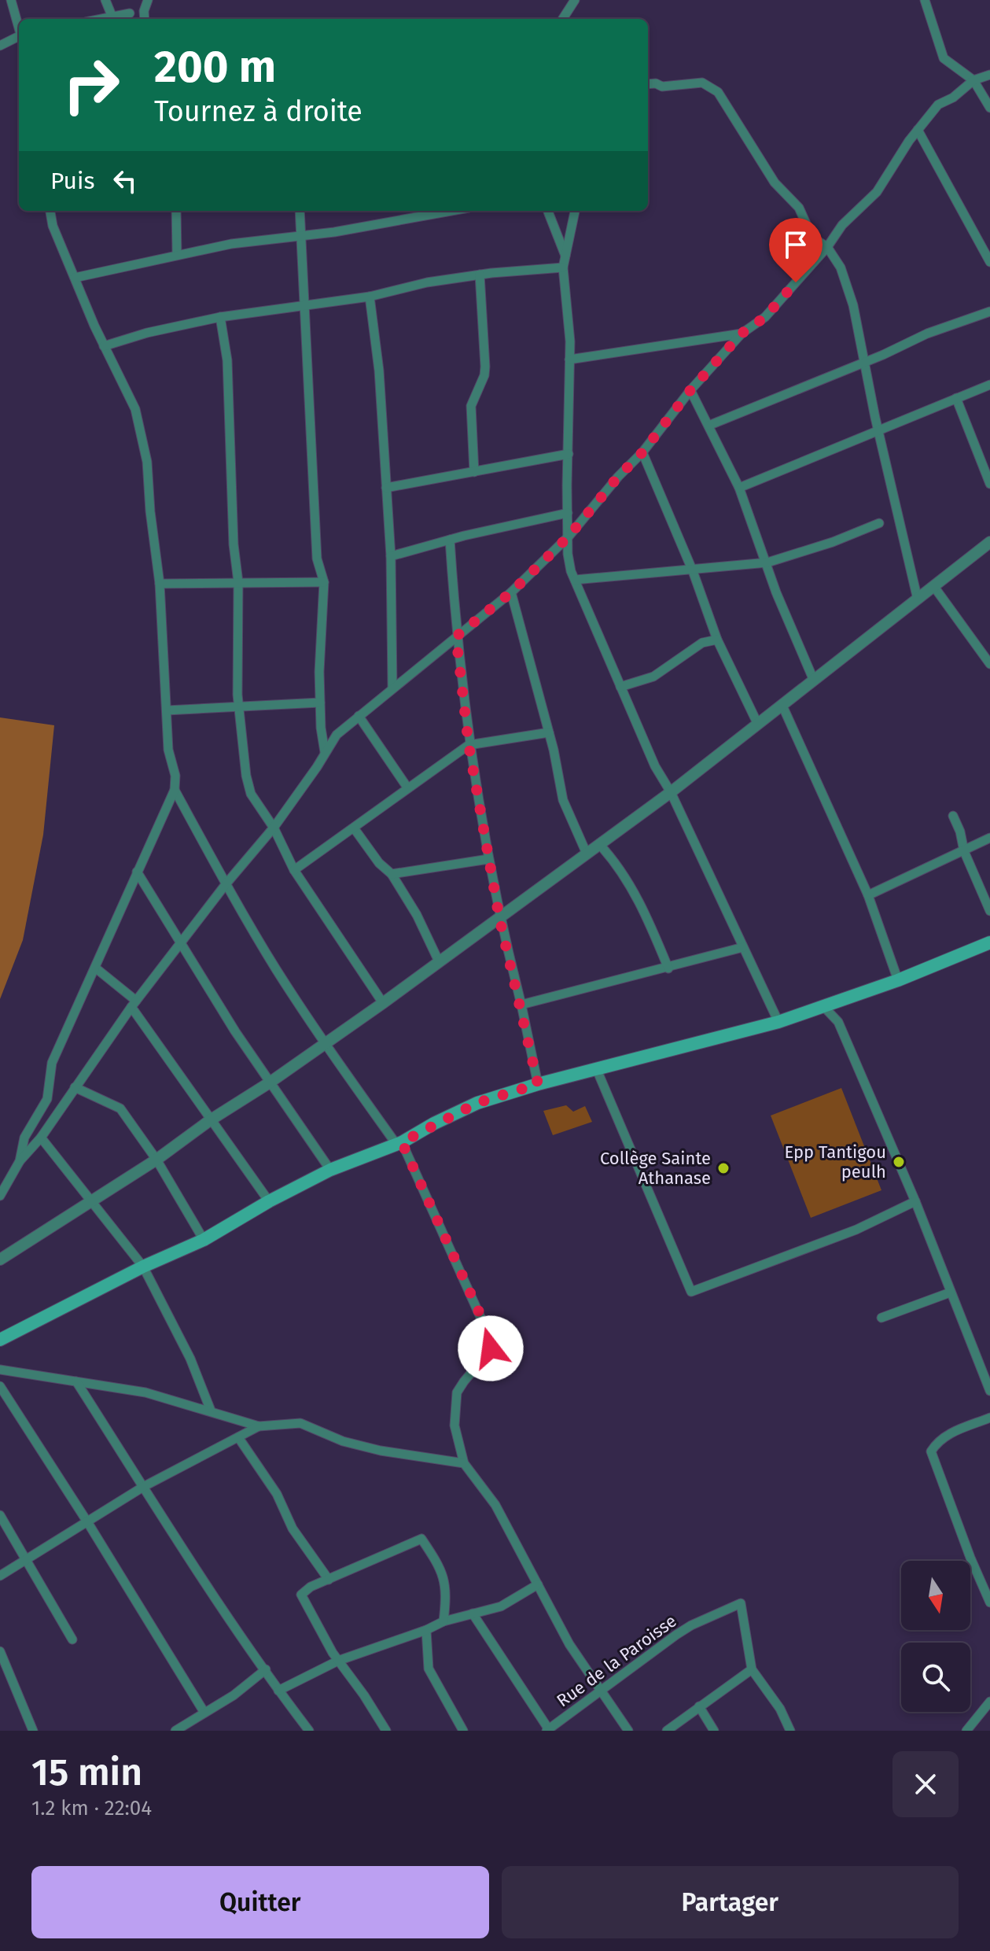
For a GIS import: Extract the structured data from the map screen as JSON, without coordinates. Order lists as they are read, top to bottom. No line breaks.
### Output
{"streets":{"street":["Rue de la Paroisse"]},"places":["Epp Tantigou peulh","Collège Sainte Athanase"],"north":"bottom","page":{"turn":["200 m","Tournez à droite"],"then":"Puis","heading":["15 min","1.2 km · 22:04"],"buttons":["Quitter","Partager"]}}
